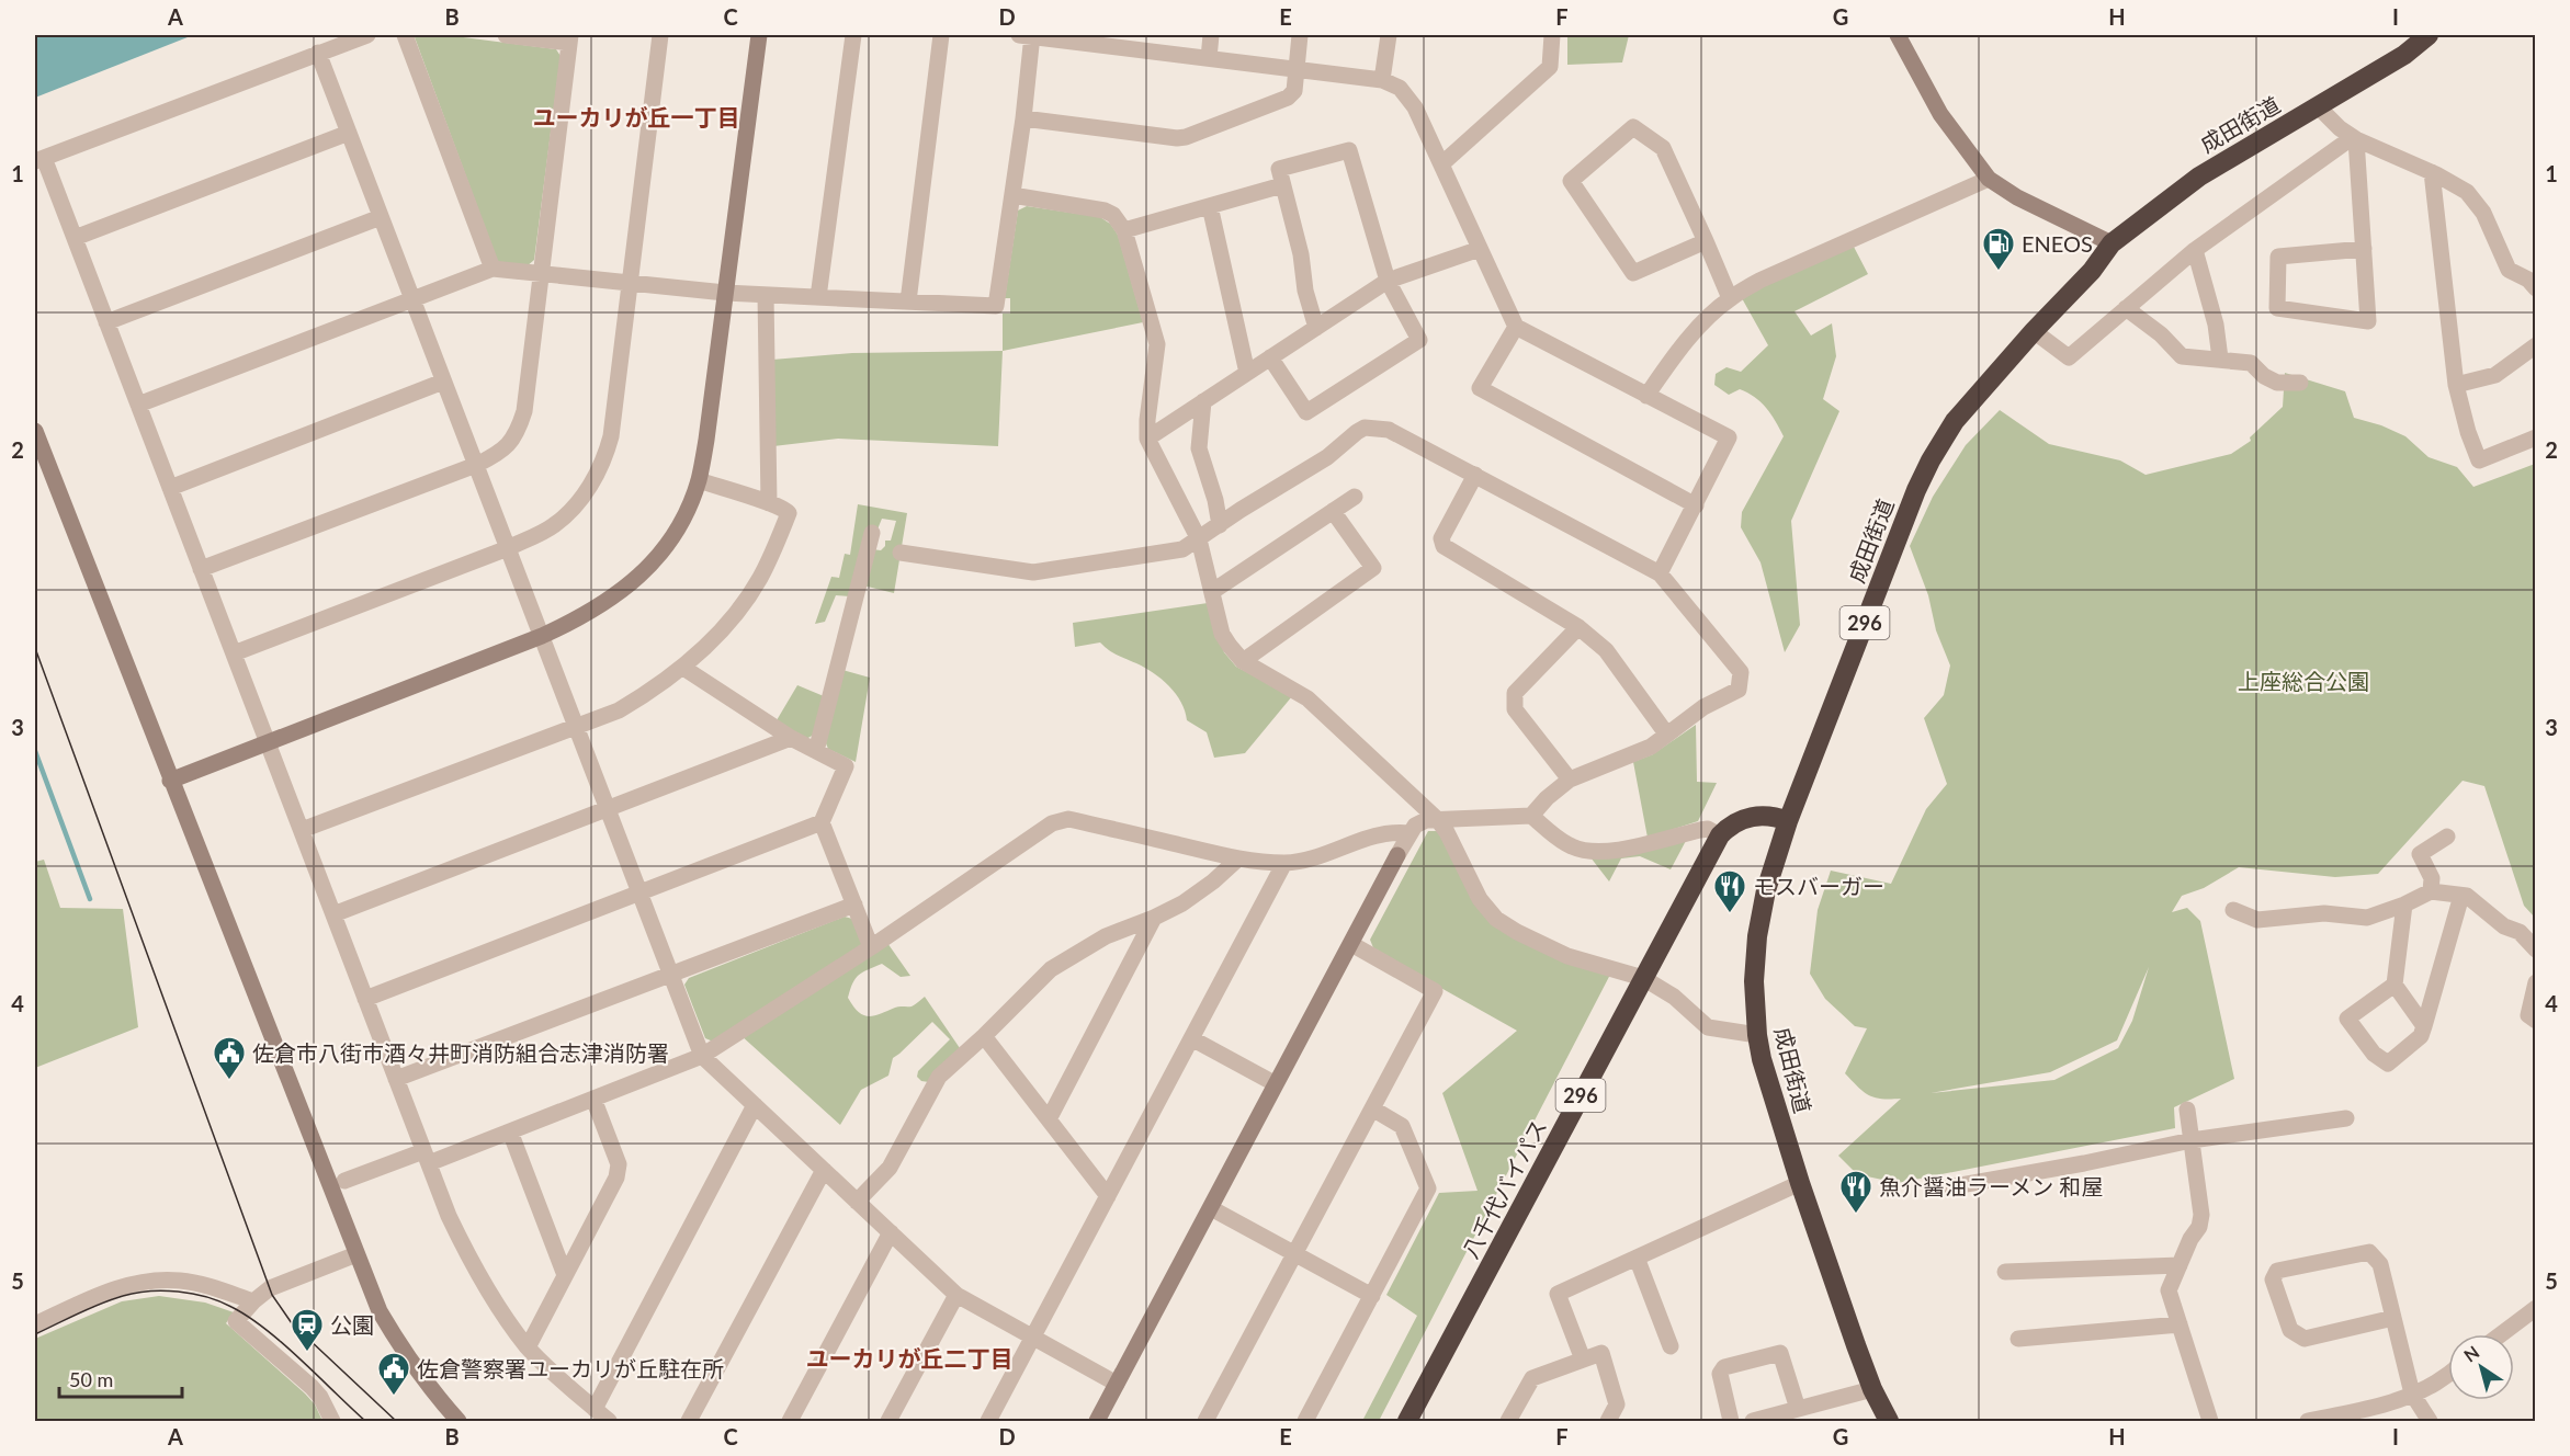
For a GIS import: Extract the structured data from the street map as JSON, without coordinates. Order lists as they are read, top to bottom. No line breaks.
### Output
{"streets":{"highway":["成田街道","296","八千代バイパス"]},"districts":["ユーカリが丘一丁目","ユーカリが丘二丁目"],"parks":["上座総合公園"],"places":{"fuel station":["ENEOS"],"restaurant":["モスバーガー","魚介醤油ラーメン 和屋"],"public building":["佐倉市八街市酒々井町消防組合志津消防署","佐倉警察署ユーカリが丘駐在所"],"station":["公園"]},"scale_bar":"50 m","north":"top left","grid":{"columns":["A","B","C","D","E","F","G","H","I"],"rows":["1","2","3","4","5"]}}
